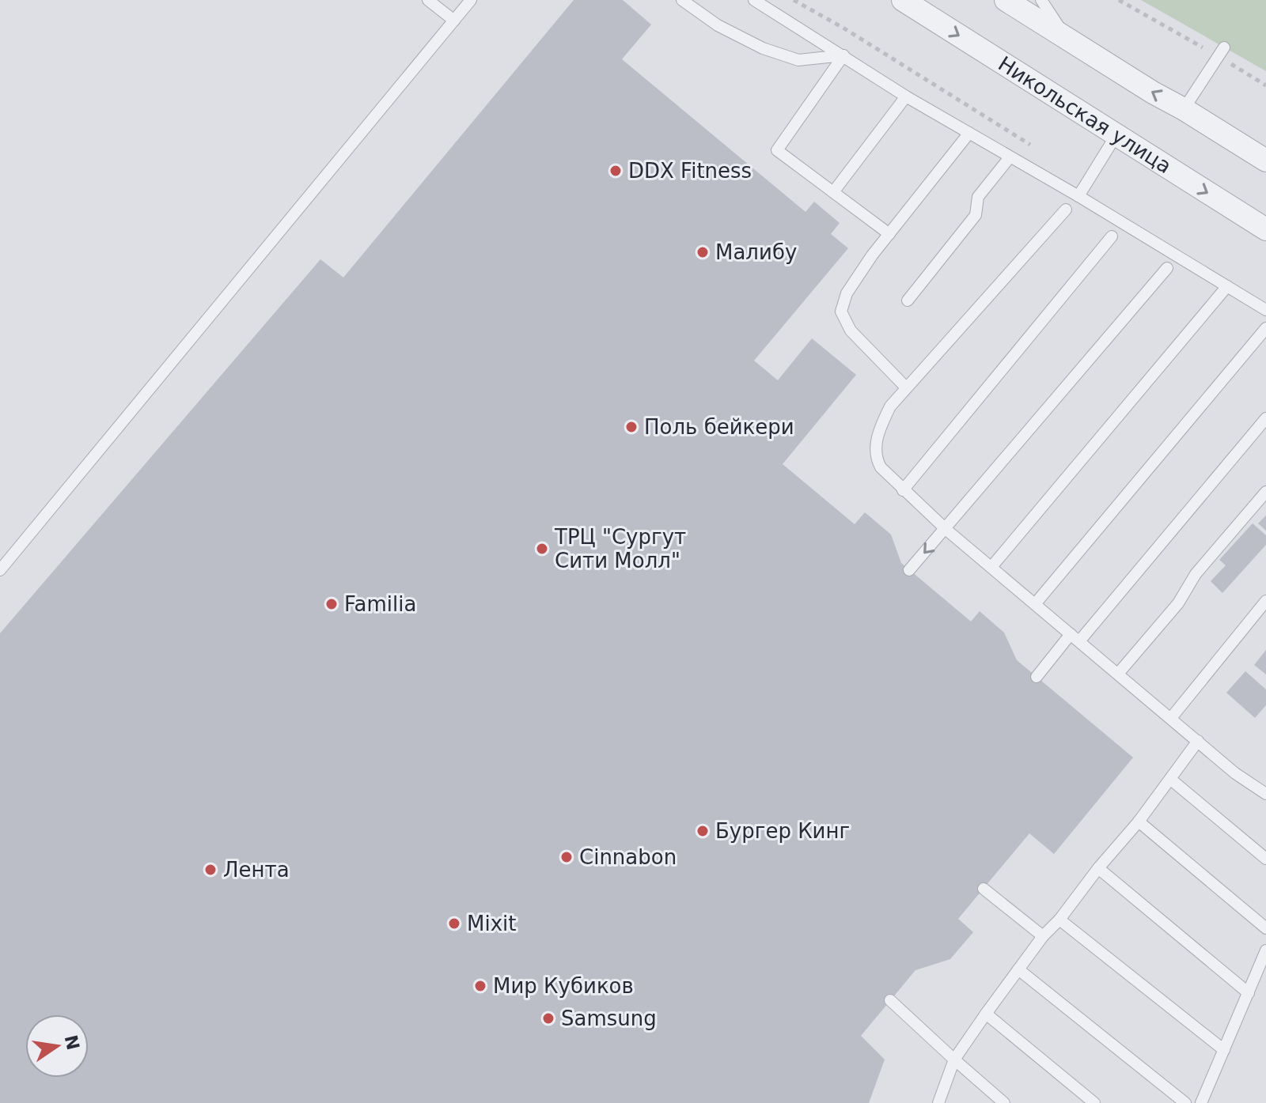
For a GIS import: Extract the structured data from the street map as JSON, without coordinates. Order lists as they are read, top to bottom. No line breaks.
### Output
{"streets":{"street":["Никольская улица"]},"places":["DDX Fitness","Малибу","Поль бейкери","ТРЦ \"Сургут Сити Молл\"","Familia","Бургер Кинг","Cinnabon","Лента","Mixit","Мир Кубиков","Samsung"],"north":"right"}
